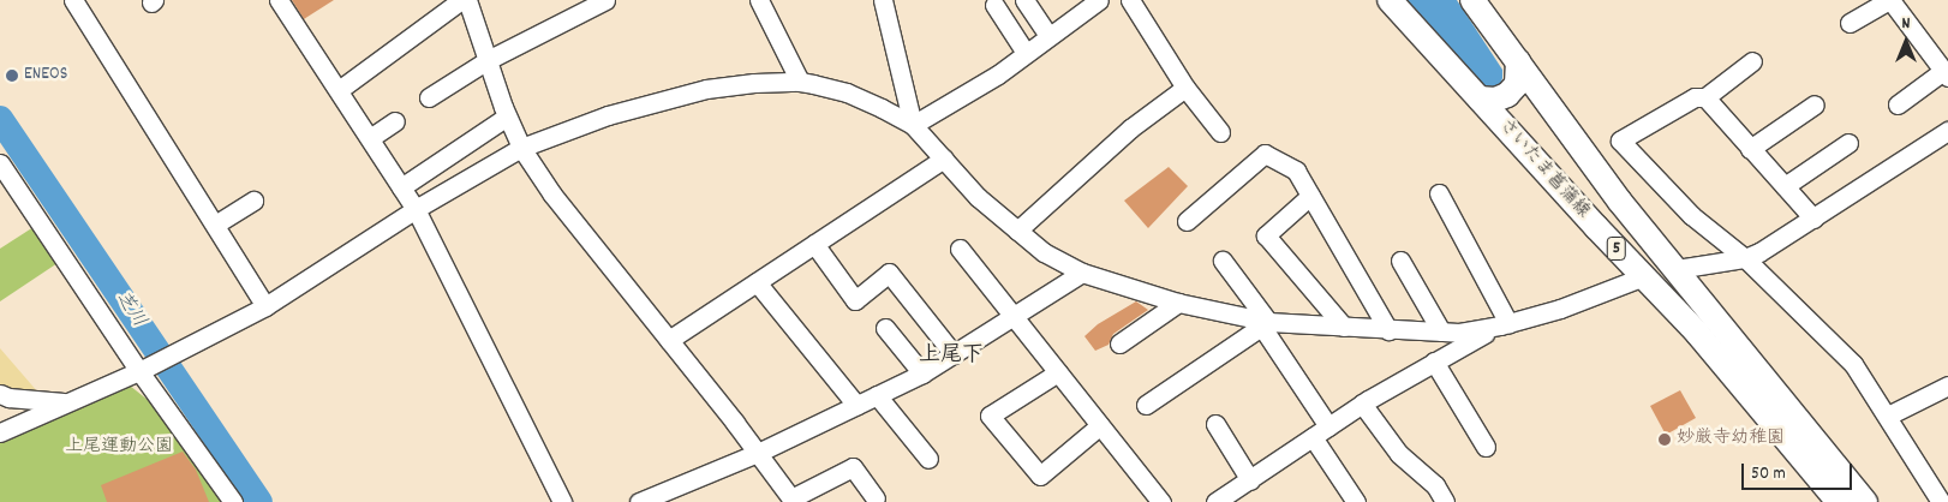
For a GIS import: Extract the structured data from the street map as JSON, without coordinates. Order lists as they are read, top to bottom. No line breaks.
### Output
{"streets":{"main road":["さいたま菖蒲線","5"]},"districts":["上尾下"],"water":["芝川"],"parks":["上尾運動公園"],"places":["ENEOS","妙厳寺幼稚園"],"scale_bar":"50 m","north":"top"}
